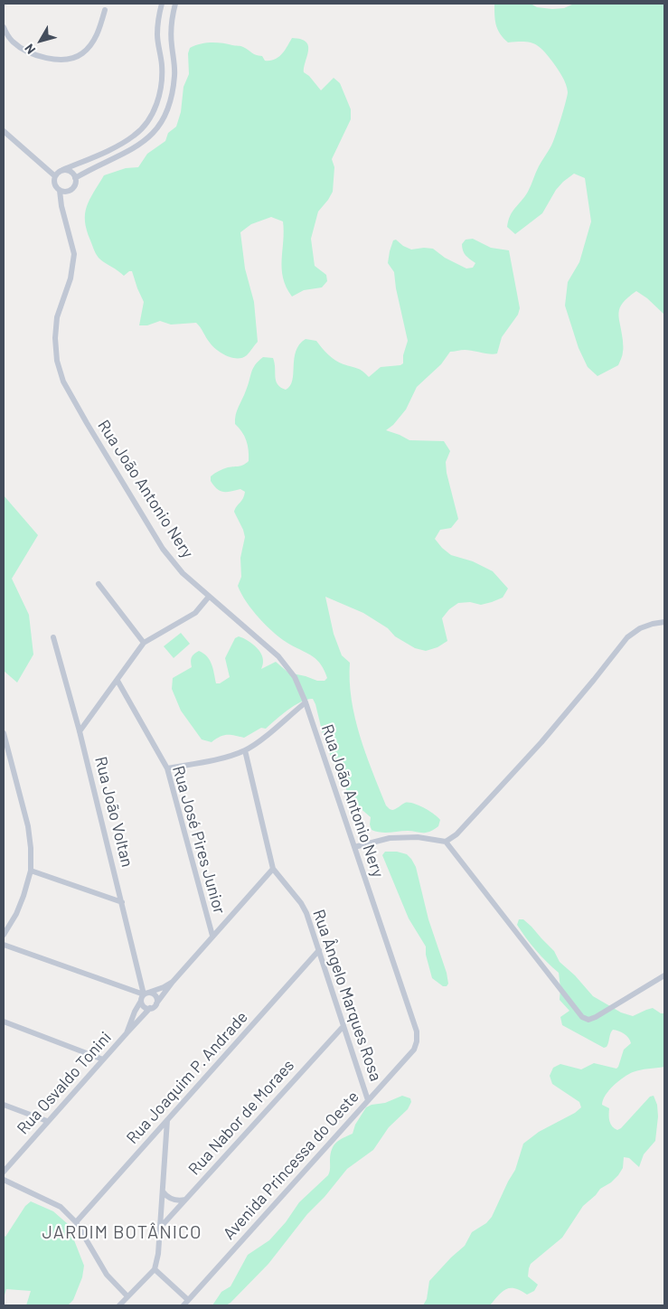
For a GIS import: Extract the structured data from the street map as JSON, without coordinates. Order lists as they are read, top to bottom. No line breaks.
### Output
{"streets":{"street":["Rua João Antonio Nery","Rua João Voltan","Rua José Pires Junior","Rua Ângelo Marques Rosa","Rua Joaquim P. Andrade","Rua Osvaldo Tonini","Rua Nabor de Moraes","Avenida Princessa do Oeste"]},"crossings":[["Rua João Antonio Nery","Avenida Princessa do Oeste"],["Rua João Voltan","Rua Osvaldo Tonini"],["Rua José Pires Junior","Rua Osvaldo Tonini"],["Rua Ângelo Marques Rosa","Rua Joaquim P. Andrade"],["Rua Ângelo Marques Rosa","Rua Osvaldo Tonini"],["Rua Ângelo Marques Rosa","Rua Nabor de Moraes"],["Rua Ângelo Marques Rosa","Avenida Princessa do Oeste"]],"districts":["JARDIM BOTÂNICO"],"north":"bottom left"}
